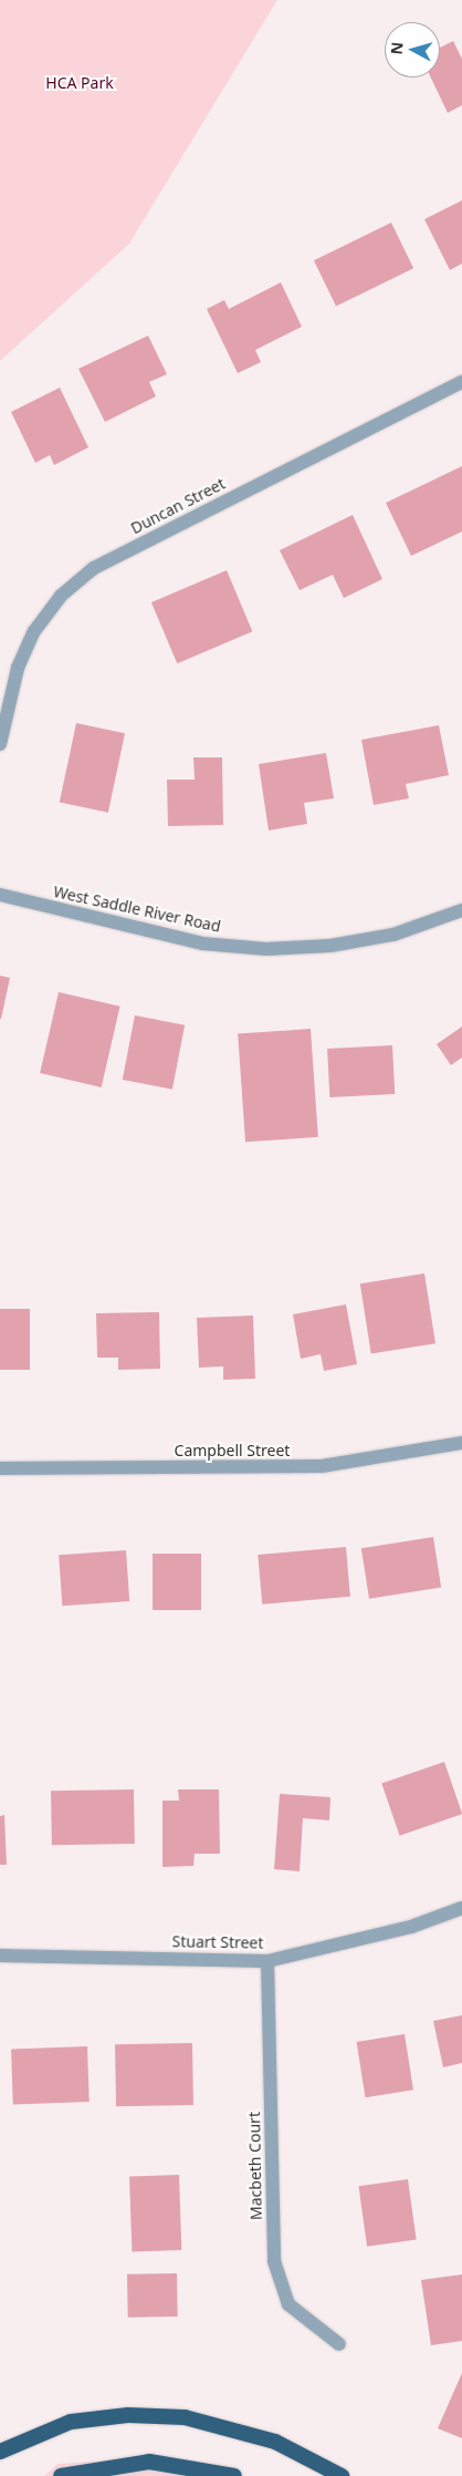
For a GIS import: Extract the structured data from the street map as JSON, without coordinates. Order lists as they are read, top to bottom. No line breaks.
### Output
{"streets":{"street":["Duncan Street","West Saddle River Road","Campbell Street","Stuart Street","Macbeth Court"]},"crossings":[["Stuart Street","Macbeth Court"]],"parks":["HCA Park"],"north":"left"}
